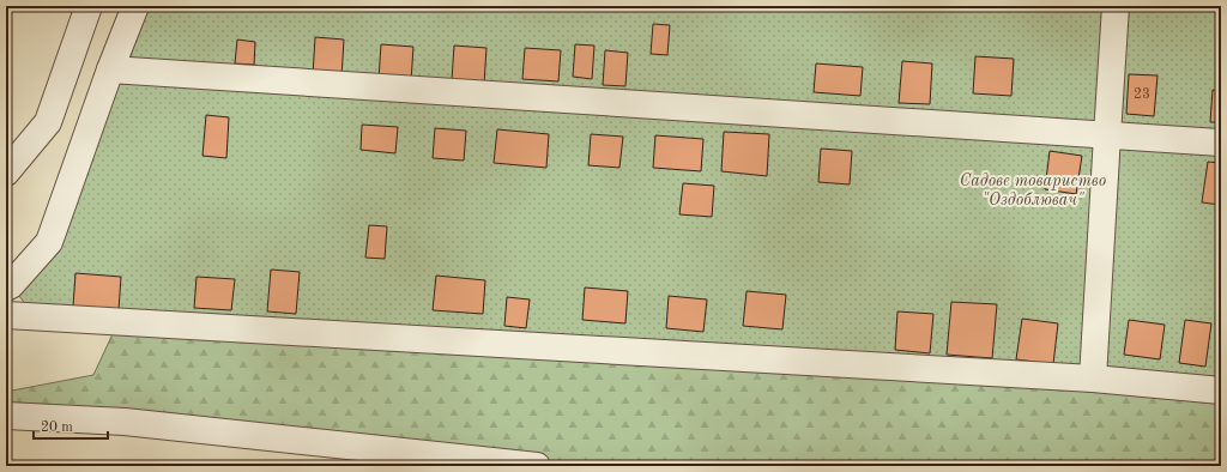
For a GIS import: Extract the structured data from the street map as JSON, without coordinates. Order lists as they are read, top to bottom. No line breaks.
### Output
{"parks":["Садове товариство \"Оздоблювач\""],"house_numbers":["23"],"scale_bar":"20 m"}
